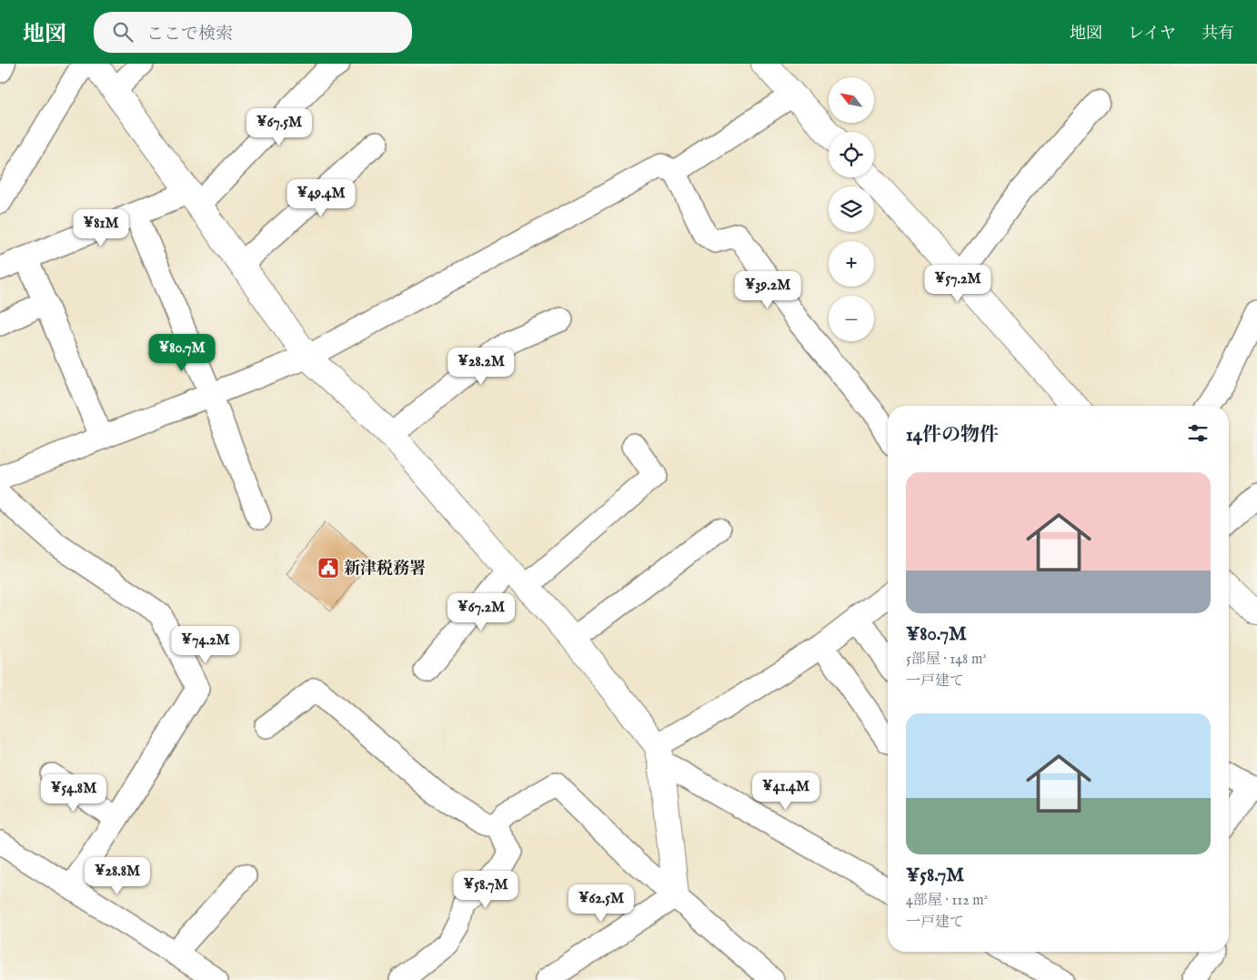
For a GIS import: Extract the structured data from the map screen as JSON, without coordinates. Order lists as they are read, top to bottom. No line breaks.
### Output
{"places":{"public building":["新津税務署"]},"north":"top left","page":{"header":"地図","search":"ここで検索","nav":["地図","レイヤ","共有"],"map_buttons":["+","−"],"price":["¥67.5M","¥49.4M","¥81M","¥57.2M","¥39.2M","¥80.7M","¥28.2M","¥67.2M","¥74.2M","¥41.4M","¥54.8M","¥28.8M","¥58.7M","¥62.5M"],"heading":"14件の物件","list":[{"name":"¥80.7M","note":"5部屋 · 148 m² · 一戸建て"},{"name":"¥58.7M","note":"4部屋 · 112 m² · 一戸建て"}]}}
